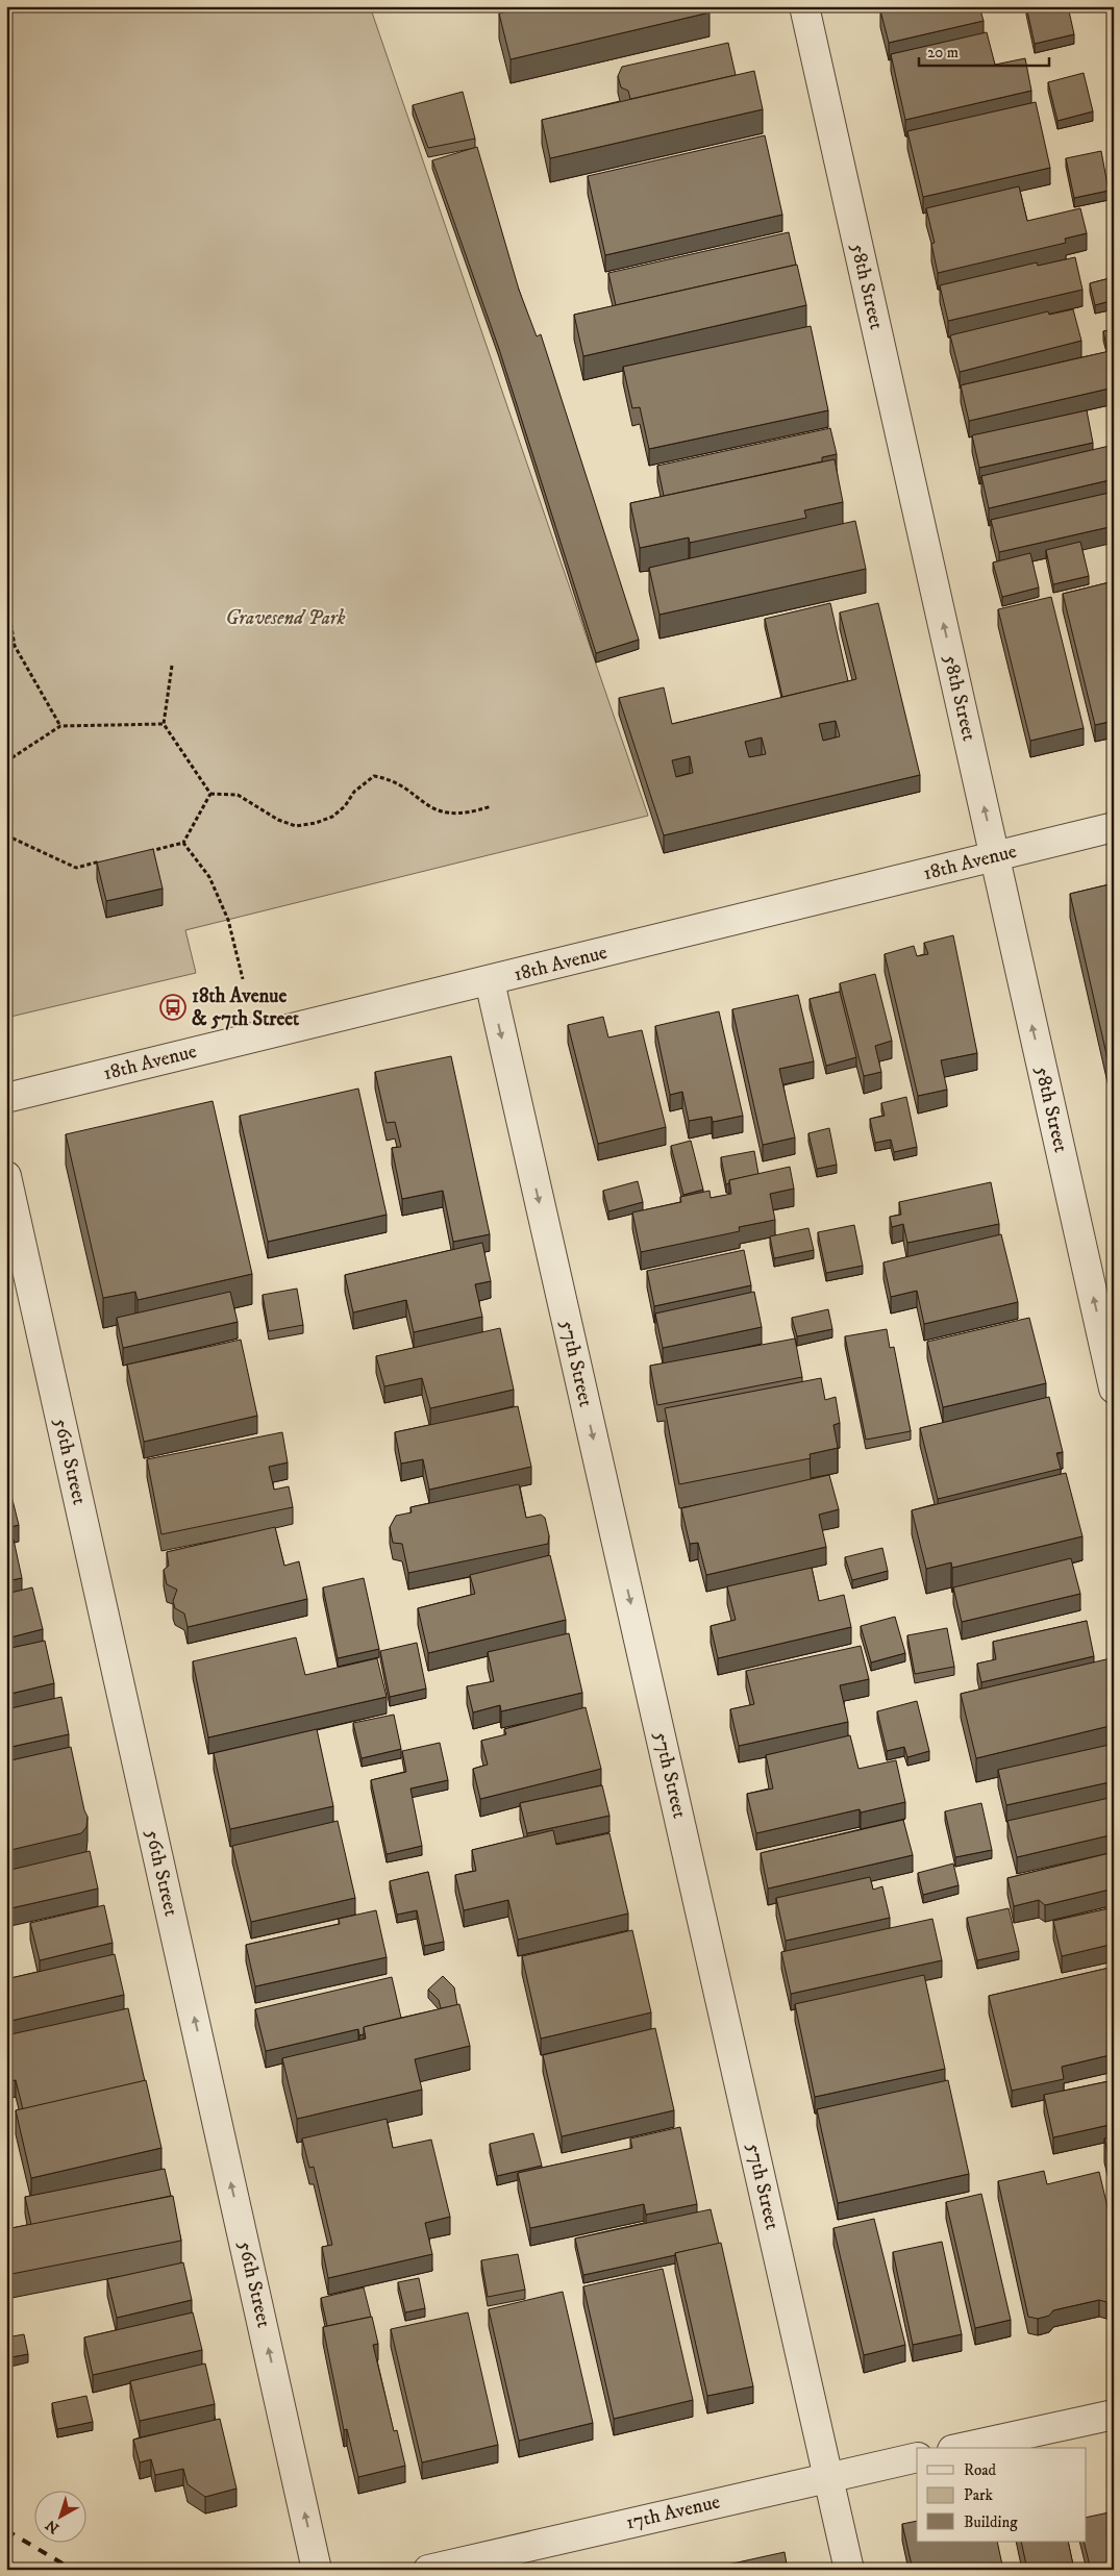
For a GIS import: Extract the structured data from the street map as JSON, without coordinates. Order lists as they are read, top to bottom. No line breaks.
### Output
{"streets":{"street":["58th Street","18th Avenue","57th Street","56th Street","17th Avenue"]},"crossings":[["58th Street","18th Avenue"],["18th Avenue","57th Street"],["57th Street","17th Avenue"]],"one_way":["58th Street","57th Street","56th Street"],"parks":["Gravesend Park"],"places":{"bus stop":["18th Avenue & 57th Street"]},"legend":["Road","Park","Building"],"scale_bar":"20 m","north":"bottom left"}
